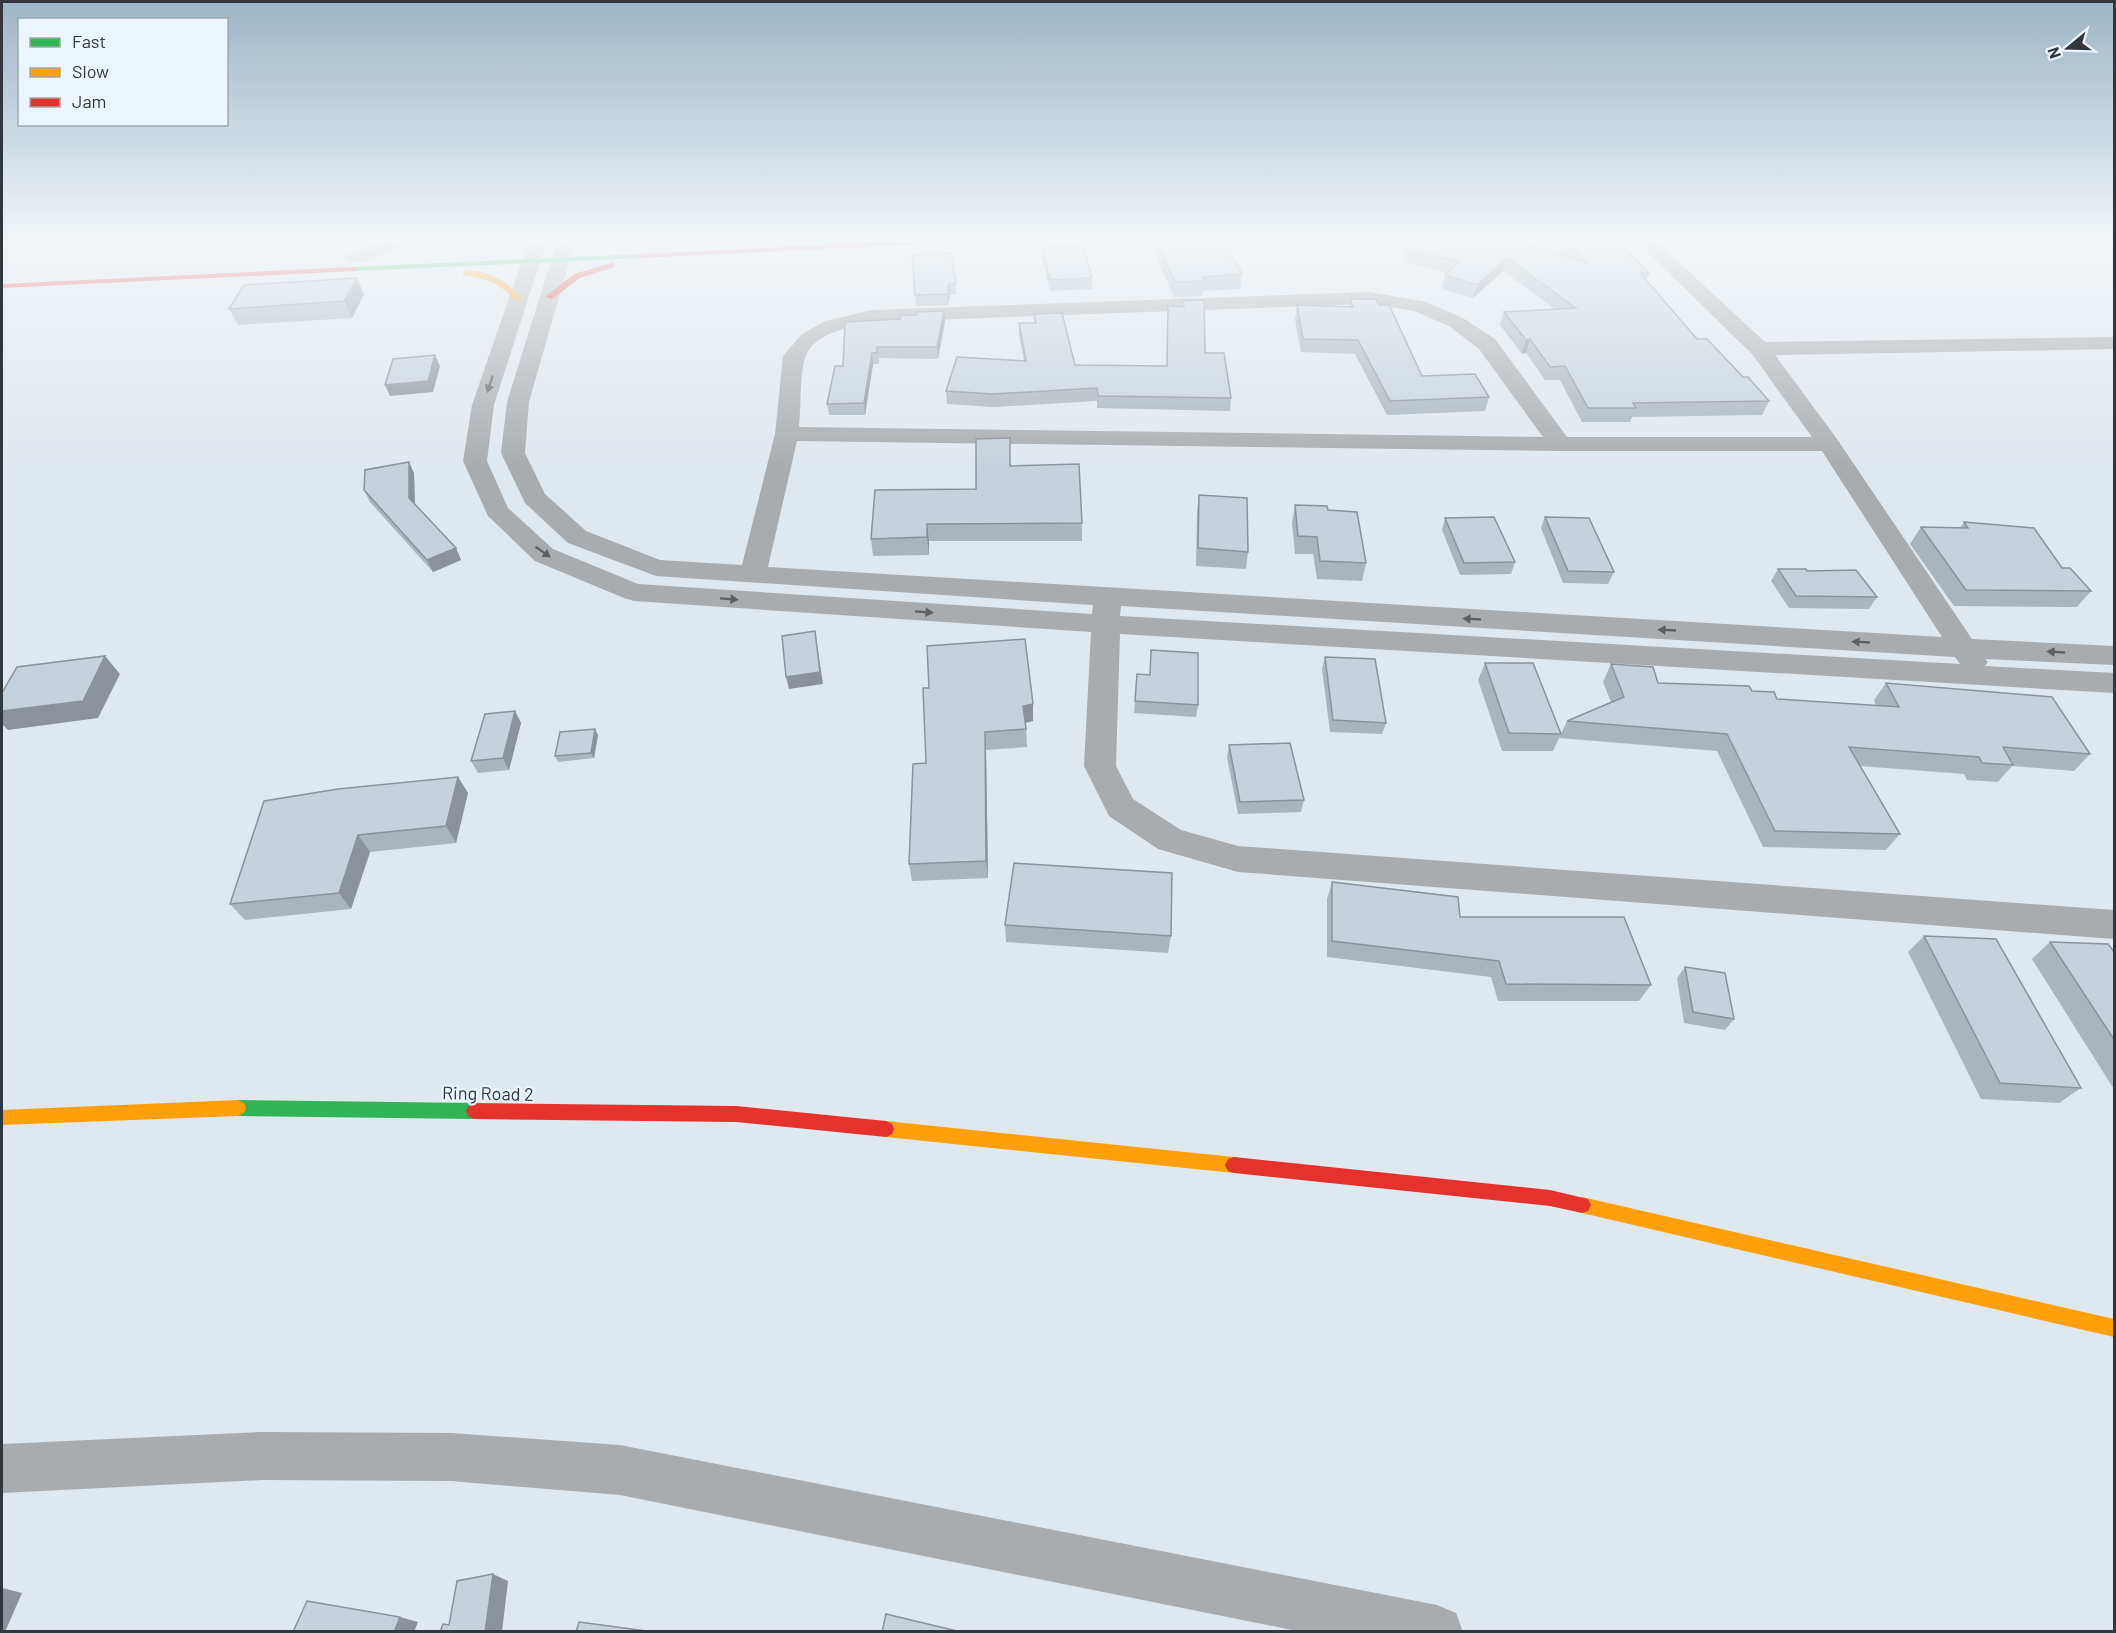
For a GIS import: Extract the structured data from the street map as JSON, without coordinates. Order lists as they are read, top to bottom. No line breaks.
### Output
{"streets":{"street":["Ring Road 2"]},"legend":["Fast","Slow","Jam"],"north":"left"}
